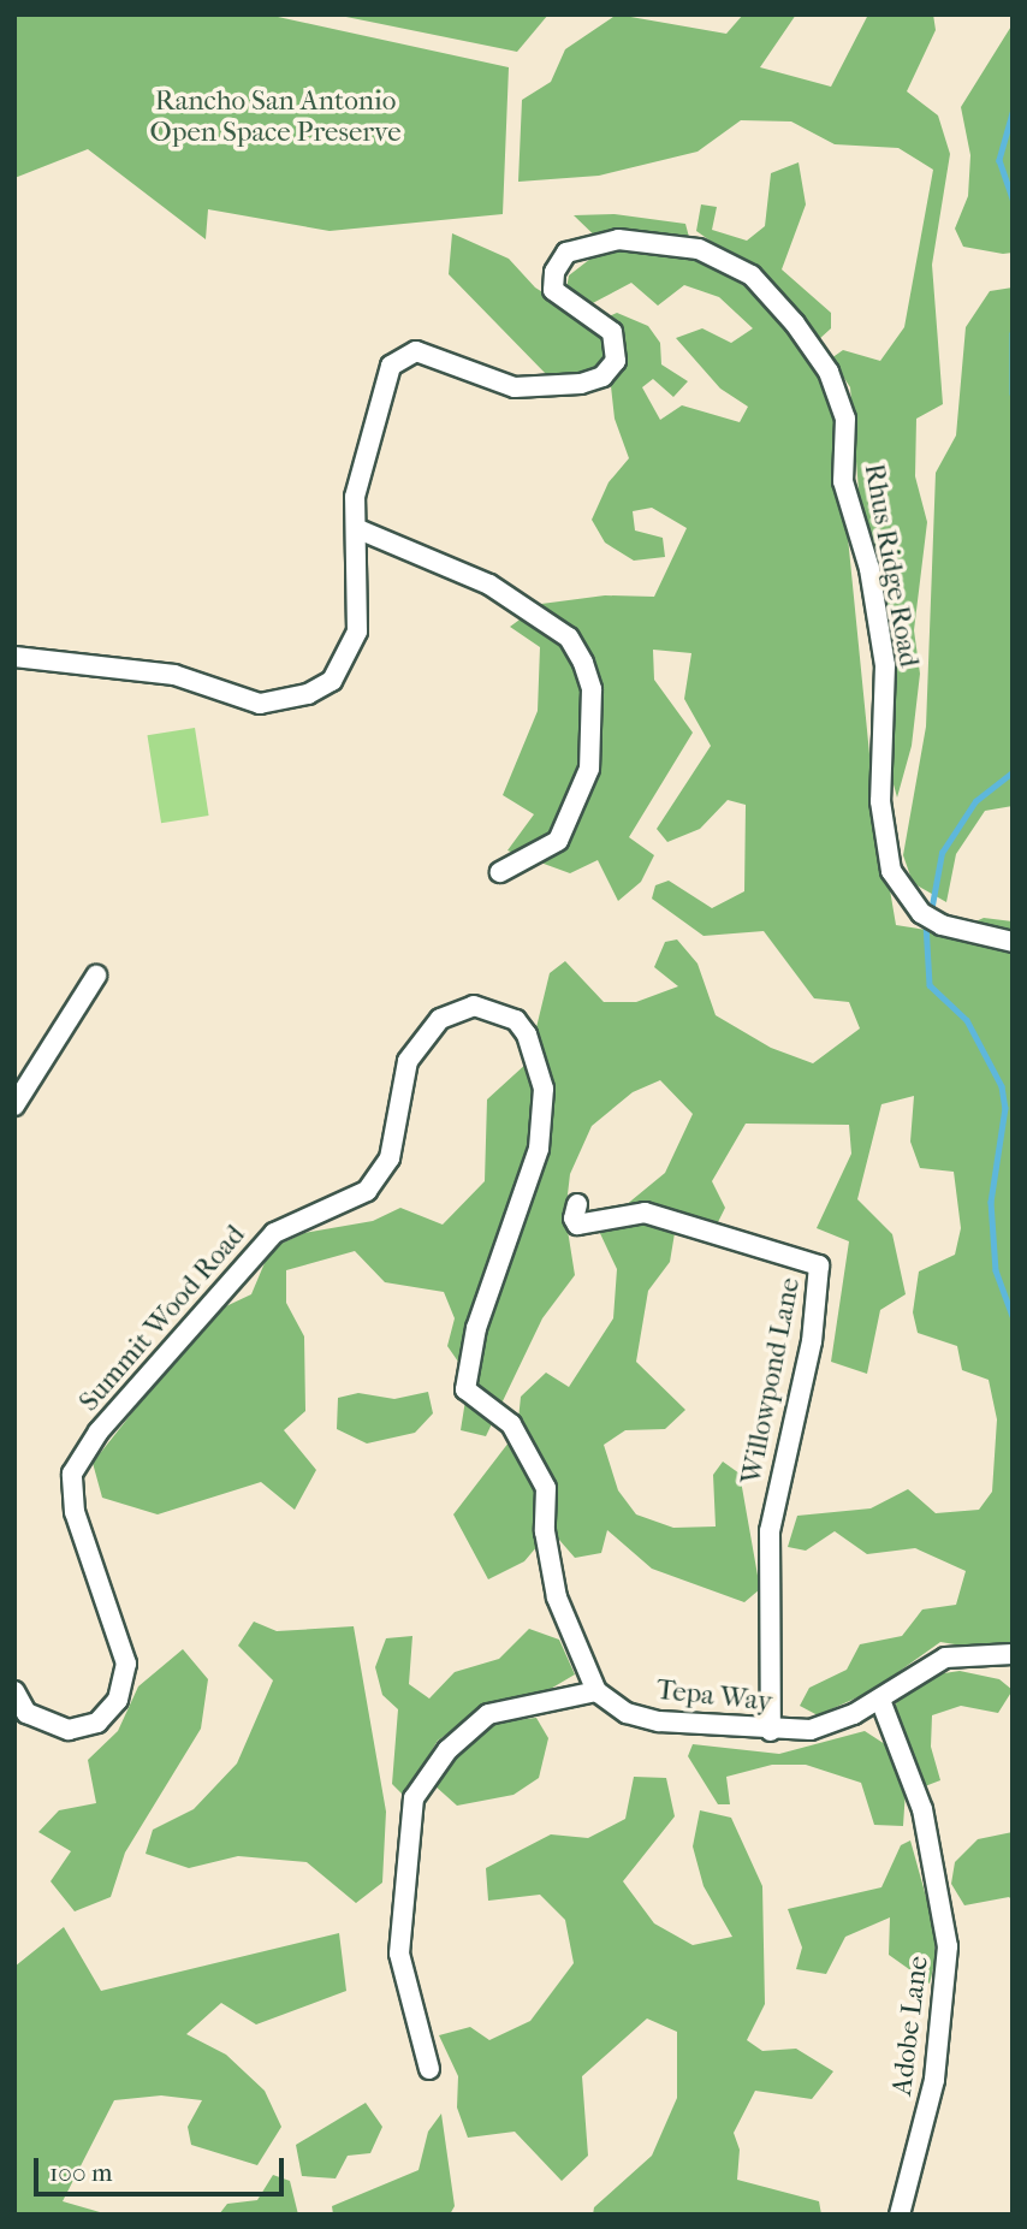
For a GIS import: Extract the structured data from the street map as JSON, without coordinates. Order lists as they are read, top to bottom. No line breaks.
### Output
{"streets":{"street":["Rhus Ridge Road","Summit Wood Road","Willowpond Lane","Tepa Way","Adobe Lane"]},"crossings":[["Summit Wood Road","Tepa Way"],["Willowpond Lane","Tepa Way"],["Tepa Way","Adobe Lane"]],"parks":["Rancho San Antonio Open Space Preserve"],"scale_bar":"100 m"}
